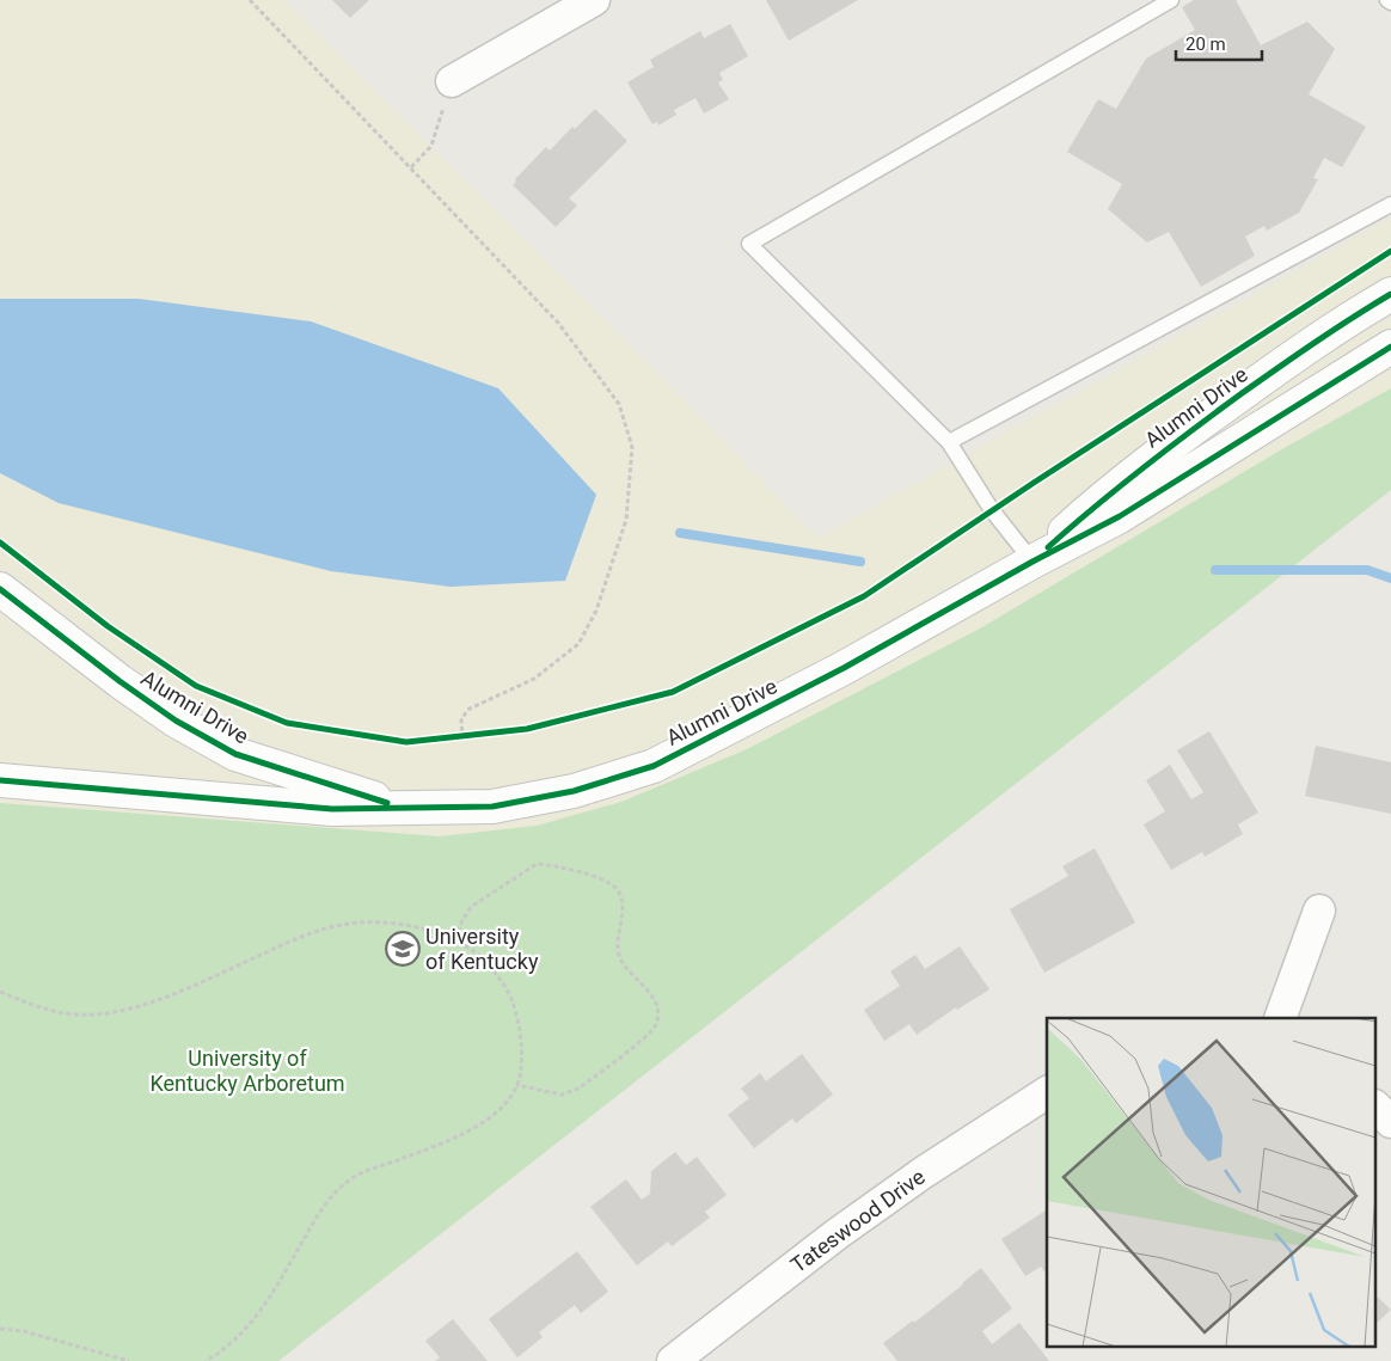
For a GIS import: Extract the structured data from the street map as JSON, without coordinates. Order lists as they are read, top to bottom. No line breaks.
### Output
{"streets":{"main road":["Alumni Drive"],"street":["Tateswood Drive"]},"parks":["University of Kentucky Arboretum"],"places":{"school or university":["University of Kentucky"]},"scale_bar":"20 m"}
